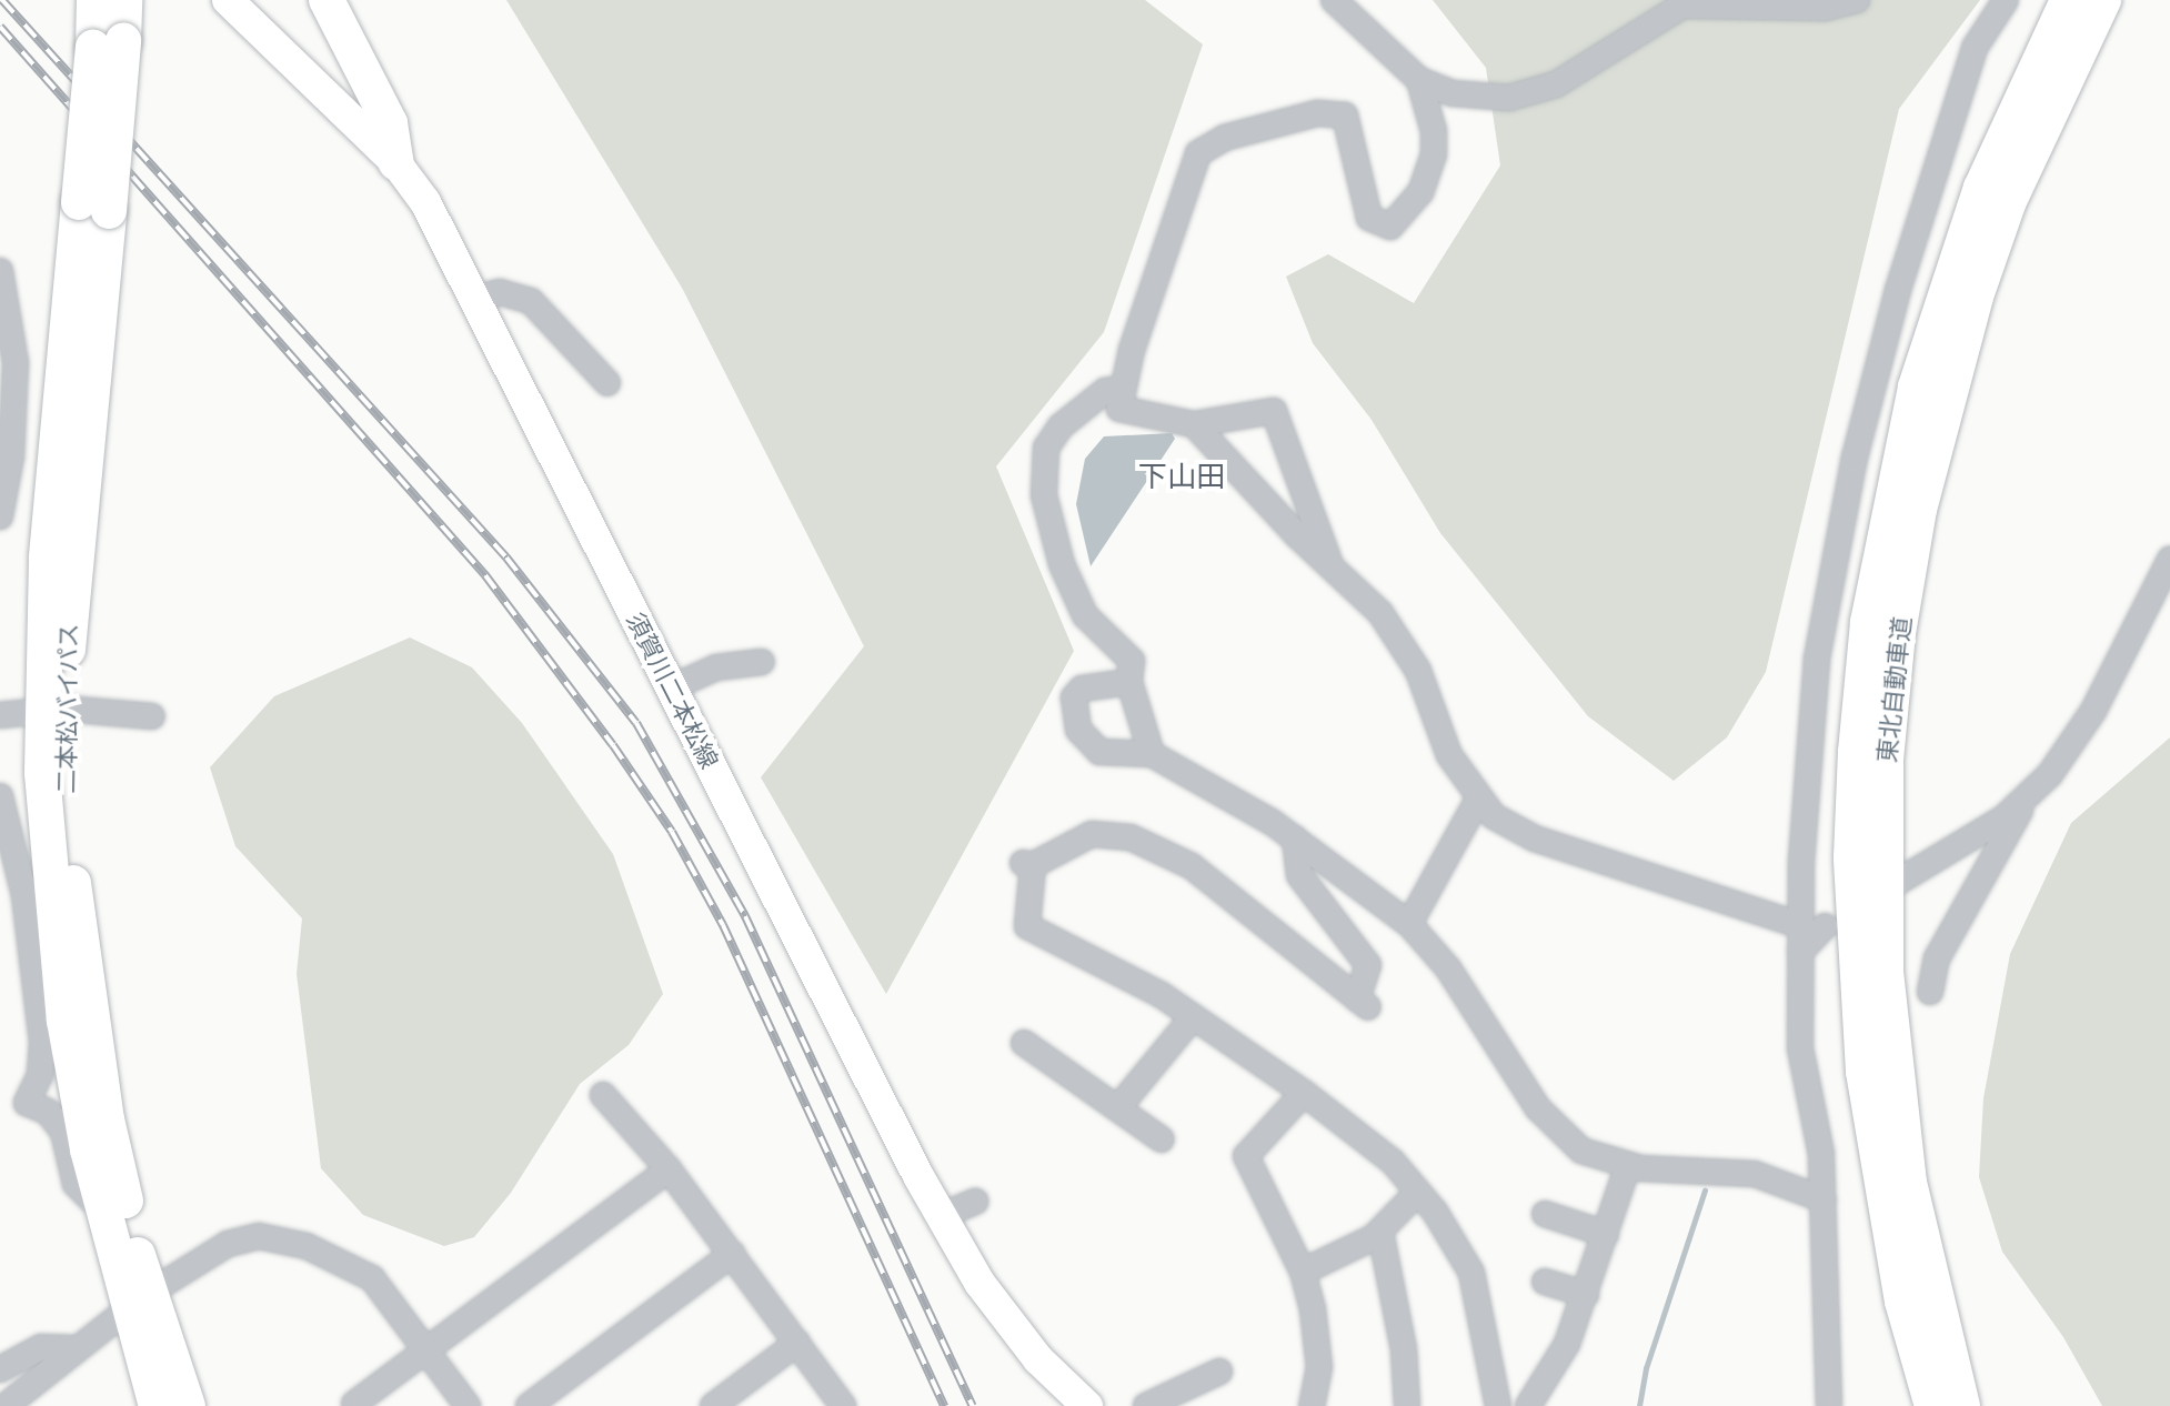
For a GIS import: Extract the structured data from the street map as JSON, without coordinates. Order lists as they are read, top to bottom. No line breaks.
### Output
{"streets":{"highway":["東北自動車道","二本松バイパス"],"main road":["須賀川二本松線"]},"districts":["下山田"]}
